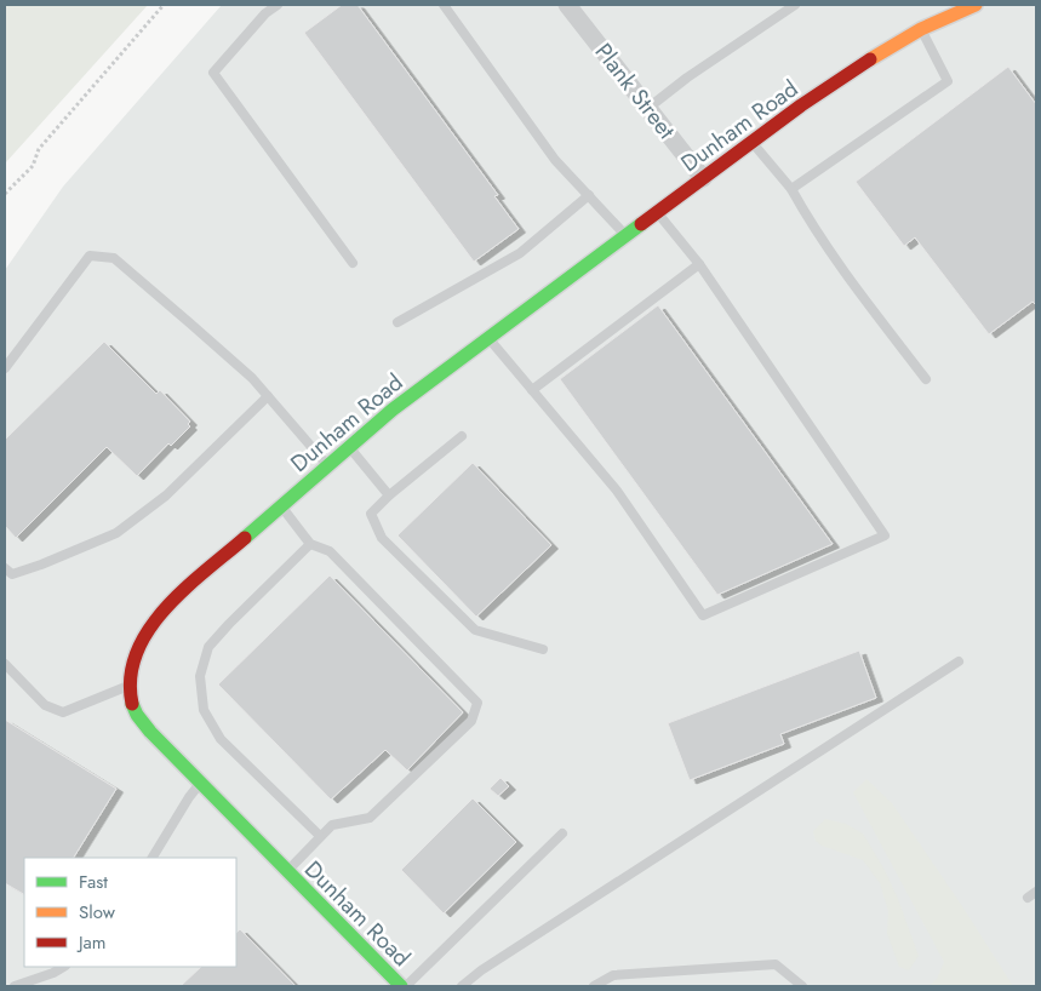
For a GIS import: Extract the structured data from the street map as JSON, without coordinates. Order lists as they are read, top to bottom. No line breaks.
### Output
{"streets":{"street":["Plank Street","Dunham Road"]},"crossings":[["Plank Street","Dunham Road"]],"legend":["Fast","Slow","Jam"]}
